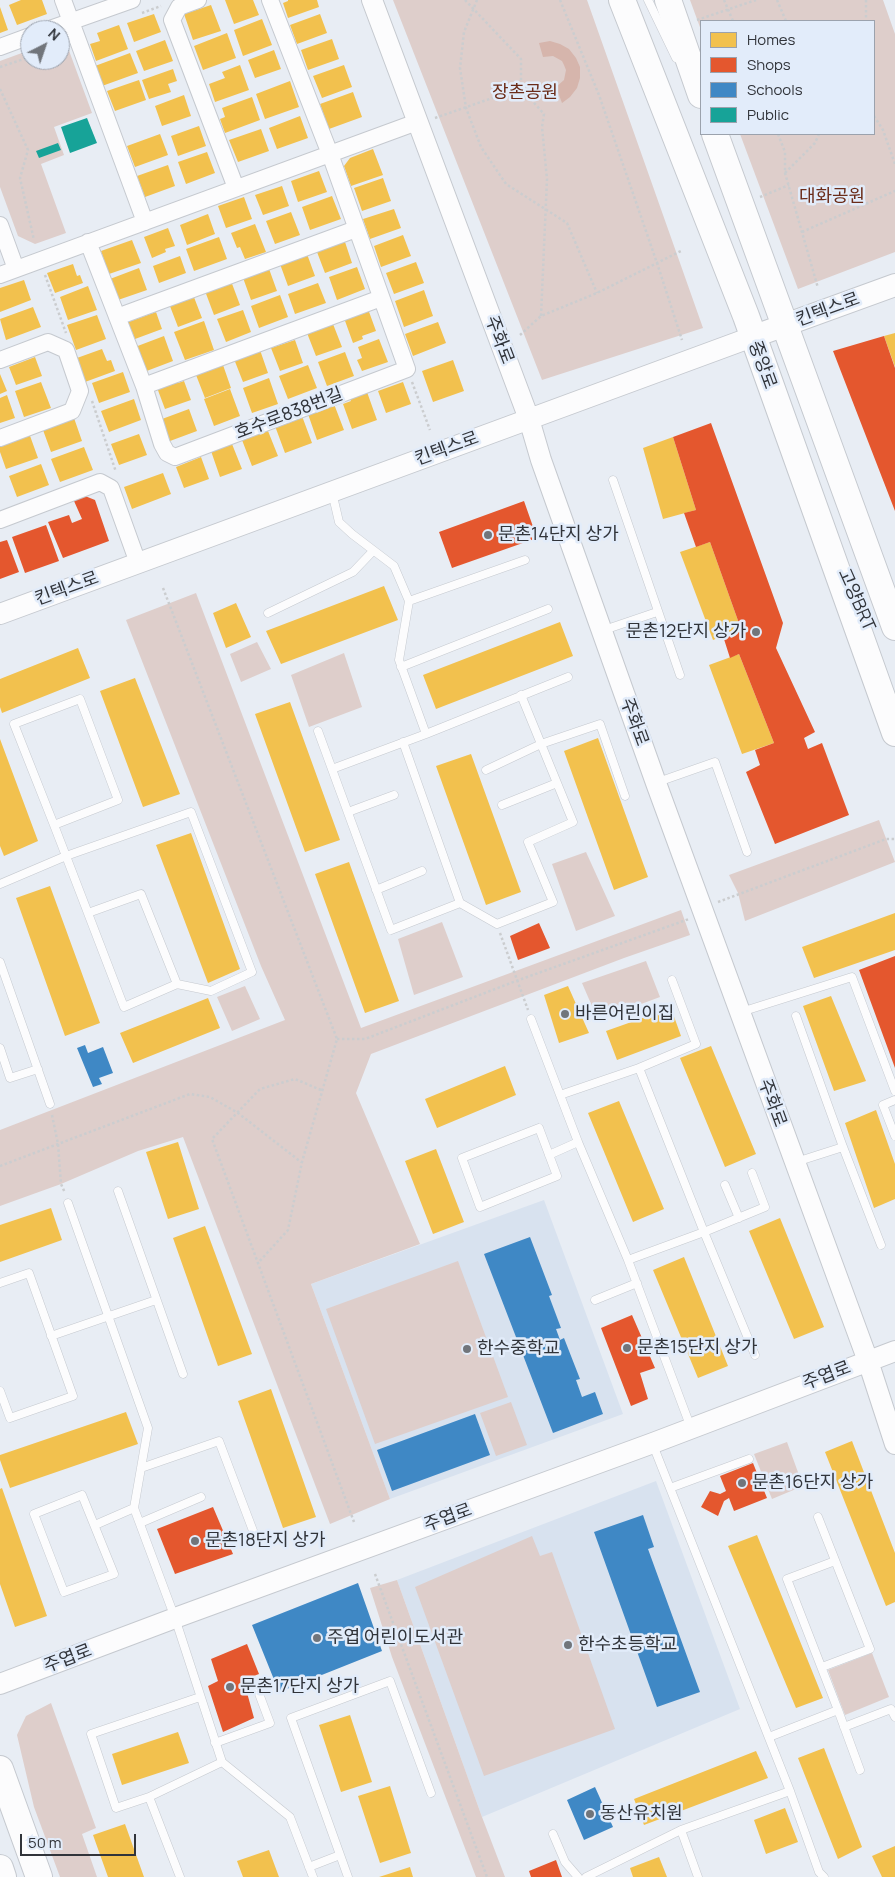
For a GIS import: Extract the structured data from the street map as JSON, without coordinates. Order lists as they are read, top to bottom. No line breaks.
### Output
{"streets":{"main road":["킨텍스로","중앙로"],"street":["주화로","호수로838번길","주엽로"],"lane":["고양BRT"]},"crossings":[["킨텍스로","주화로"],["킨텍스로","중앙로"],["주화로","주엽로"],["중앙로","고양BRT"]],"parks":["장촌공원","대화공원"],"places":["문촌14단지 상가","문촌12단지 상가","바른어린이집","문촌15단지 상가","한수중학교","문촌16단지 상가","문촌18단지 상가","주엽 어린이도서관","한수초등학교","문촌17단지 상가","동산유치원"],"legend":["Homes","Shops","Schools","Public"],"scale_bar":"50 m","north":"top right"}
